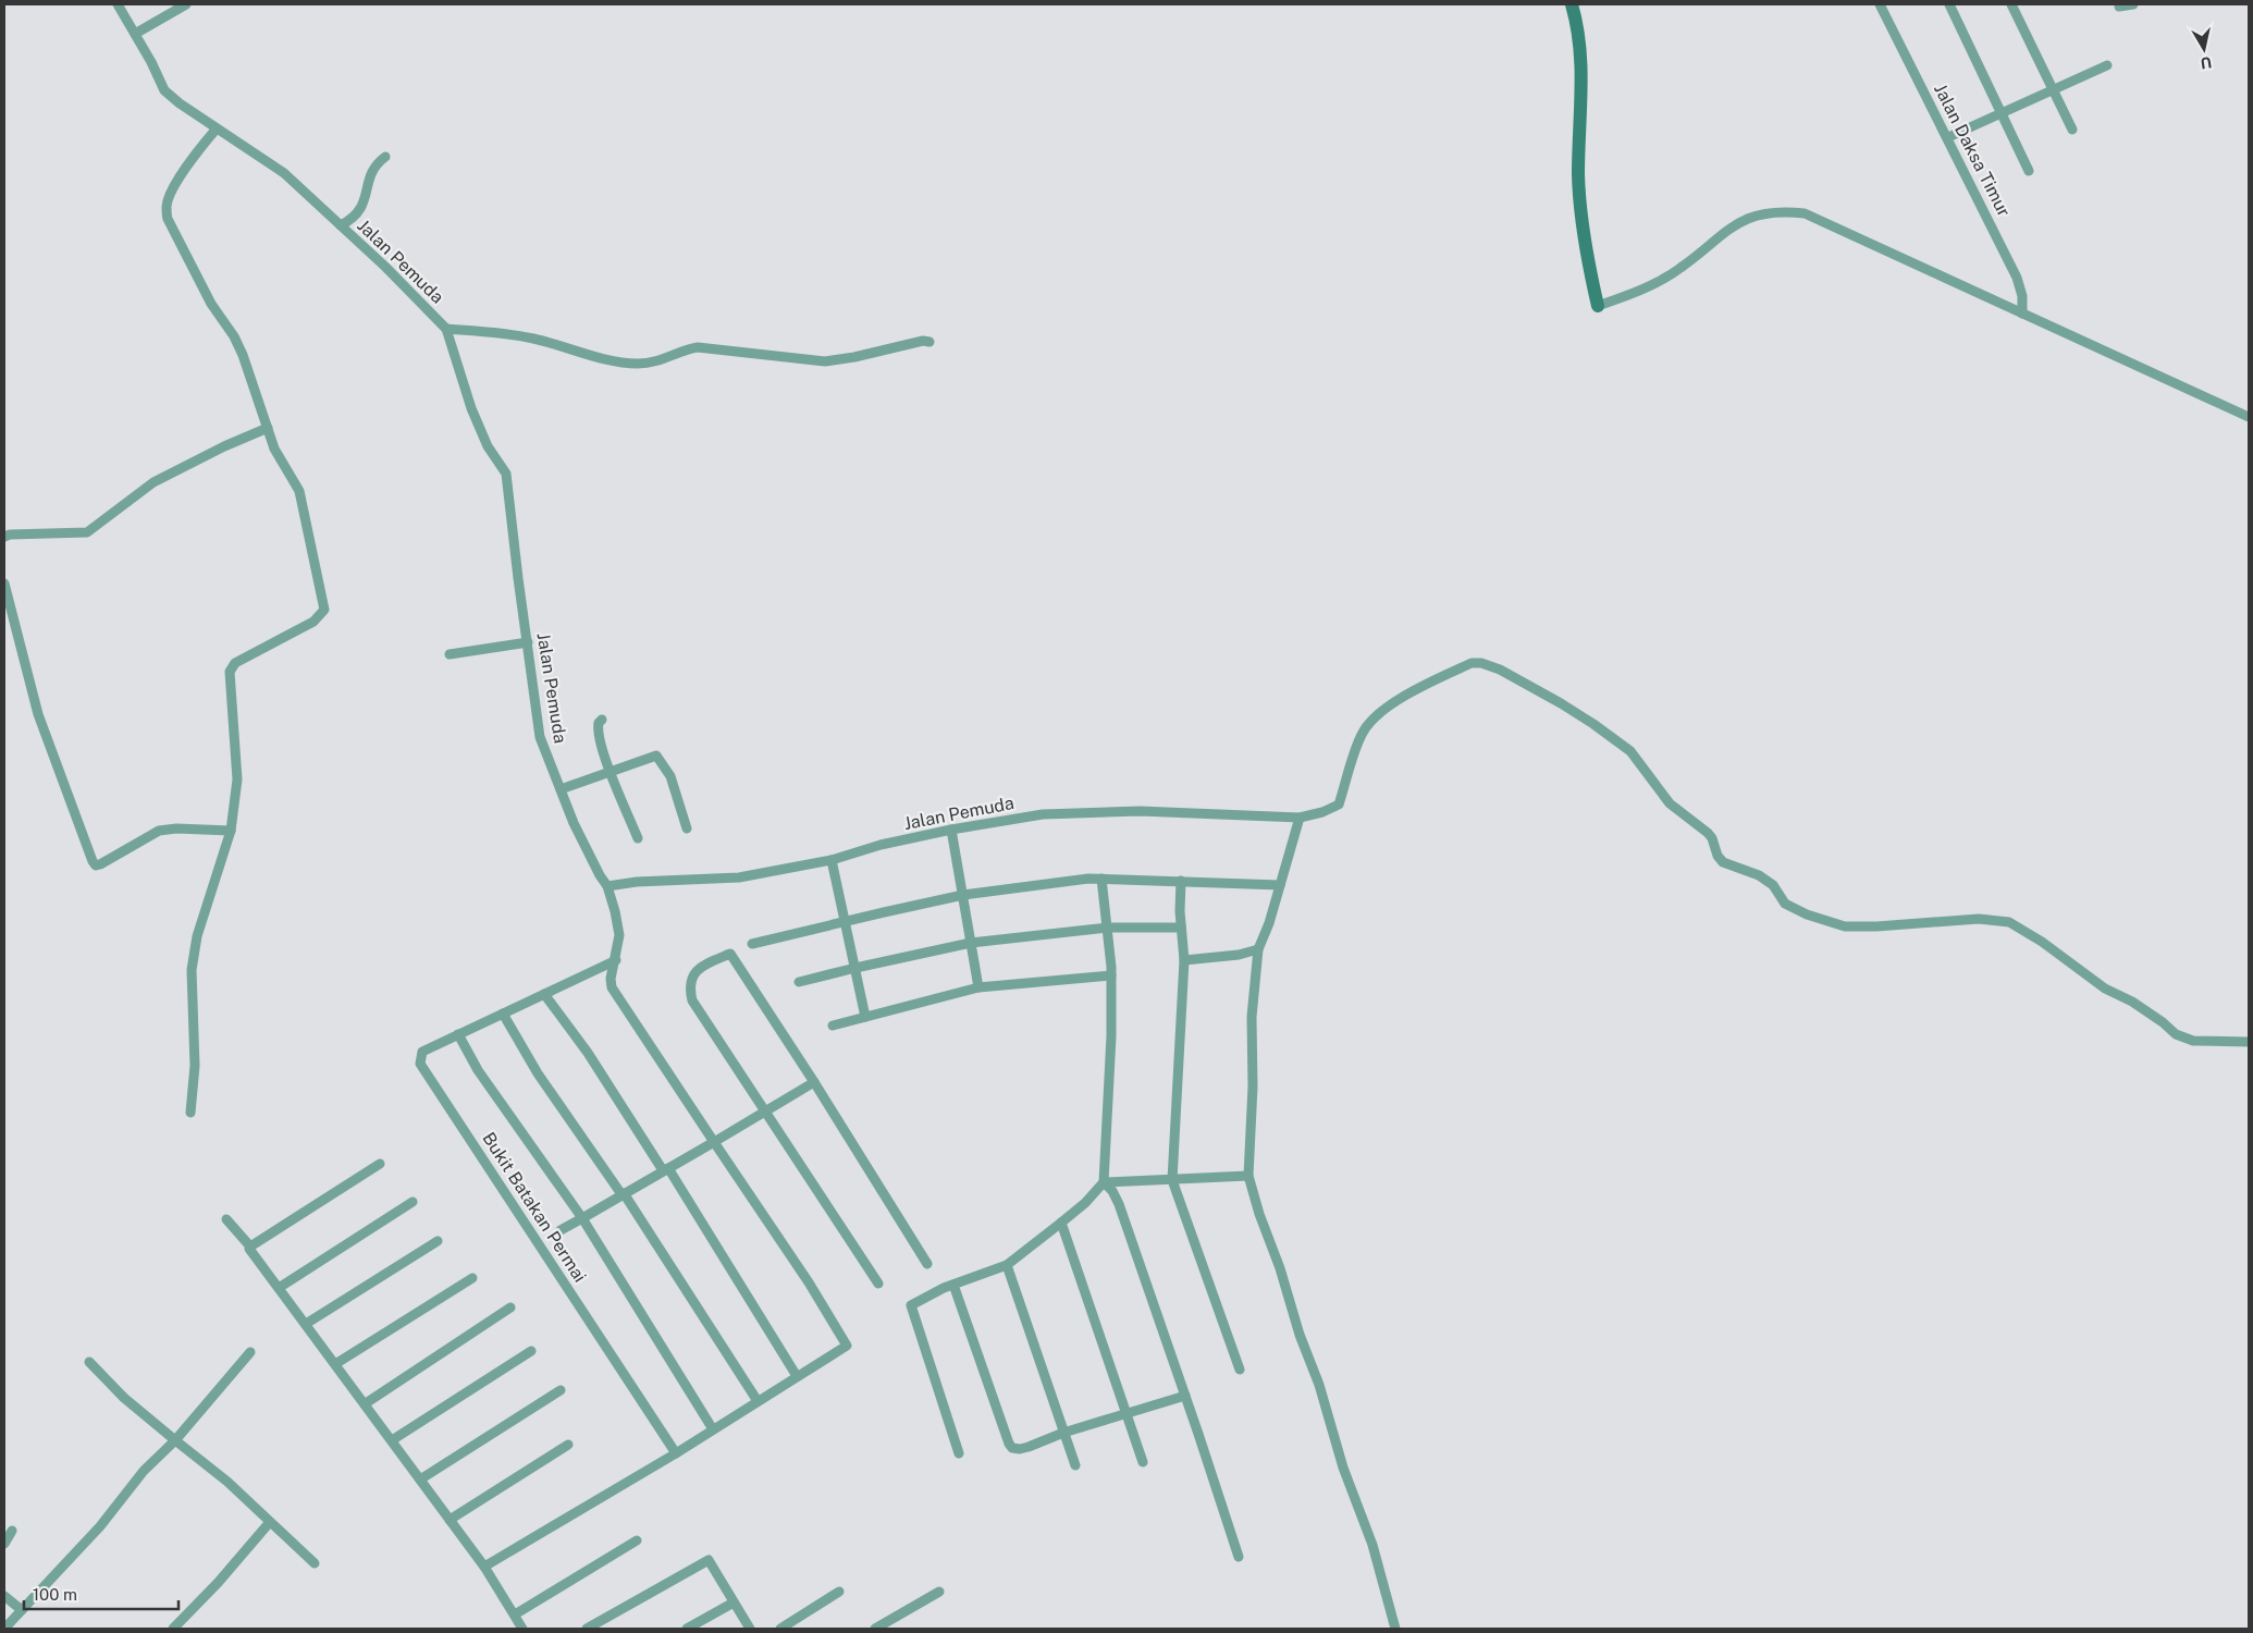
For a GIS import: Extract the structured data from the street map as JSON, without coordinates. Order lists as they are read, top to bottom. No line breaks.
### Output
{"streets":{"street":["Jalan Daksa Timur","Jalan Pemuda","Bukit Batakan Permai"]},"scale_bar":"100 m","north":"bottom"}
